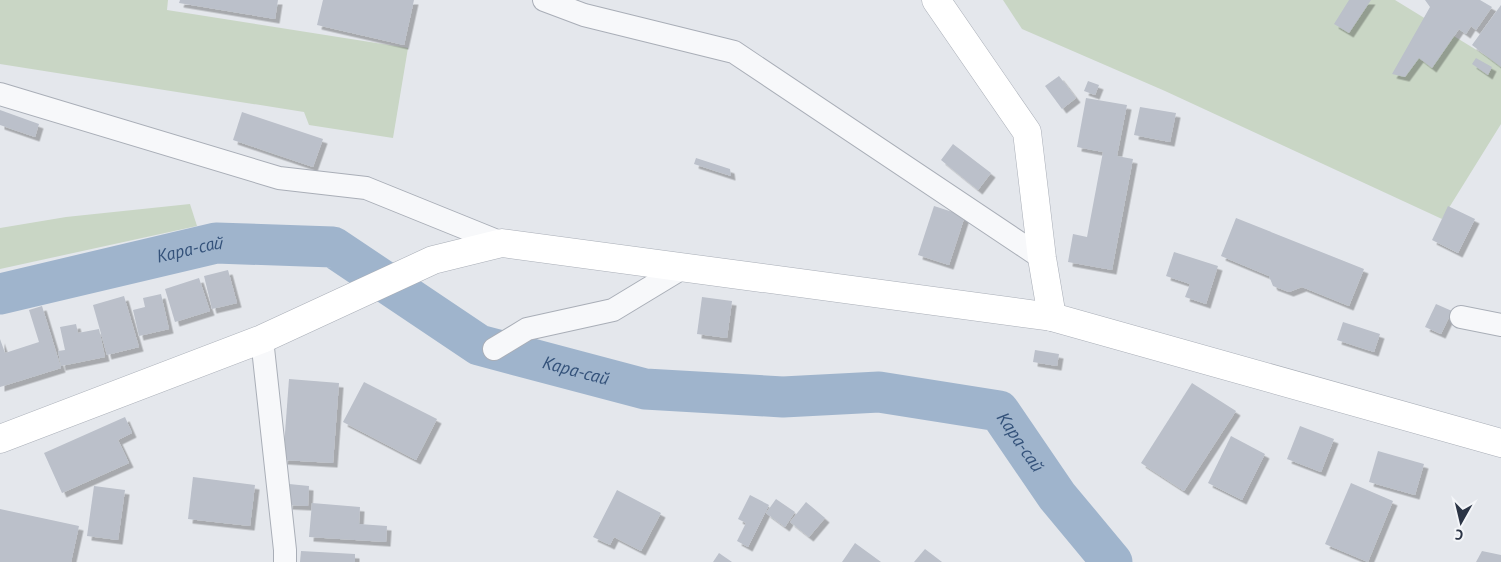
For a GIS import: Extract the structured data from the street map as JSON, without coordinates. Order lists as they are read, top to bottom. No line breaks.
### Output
{"water":["Кара-сай"],"north":"bottom"}
